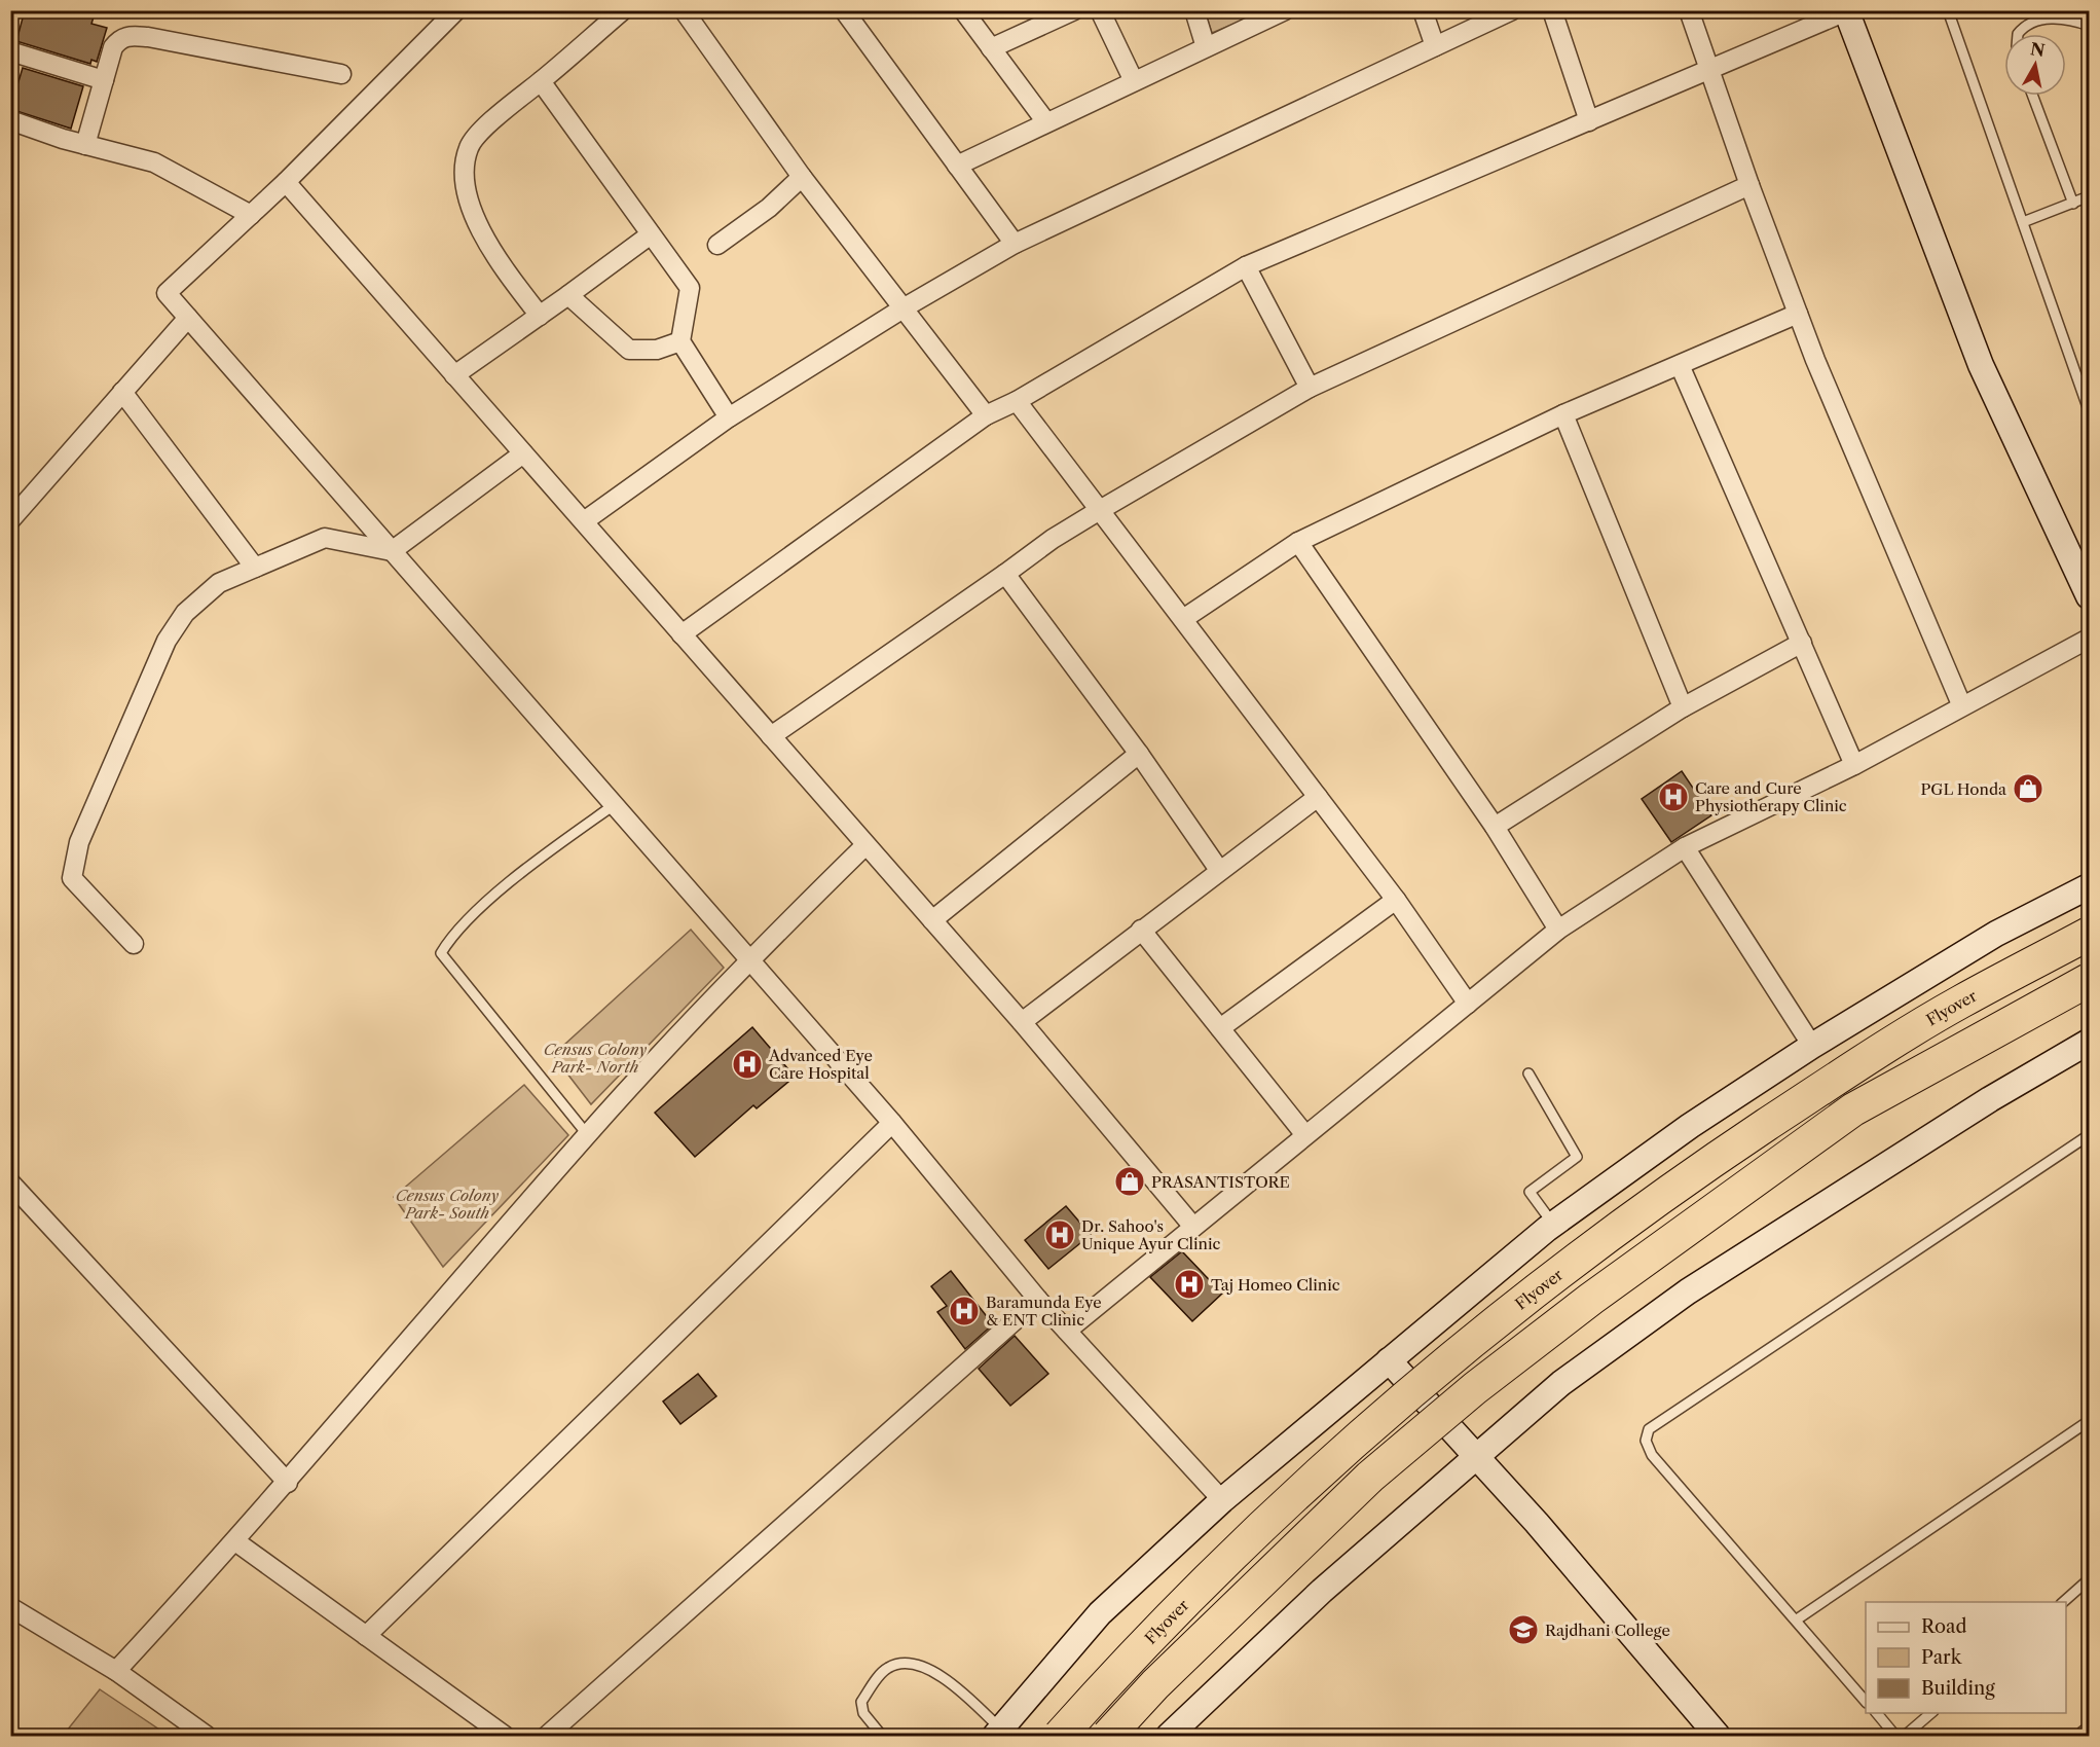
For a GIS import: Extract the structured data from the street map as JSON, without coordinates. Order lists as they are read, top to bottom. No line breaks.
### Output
{"streets":{"highway":["Flyover"]},"parks":["Census Colony Park- North","Census Colony Park- South"],"places":{"shop":["PGL Honda","PRASANTISTORE"],"hospital":["Care and Cure Physiotherapy Clinic","Advanced Eye Care Hospital","Dr. Sahoo's Unique Ayur Clinic","Taj Homeo Clinic","Baramunda Eye & ENT Clinic"],"school or university":["Rajdhani College"]},"legend":["Road","Park","Building"],"north":"top"}
